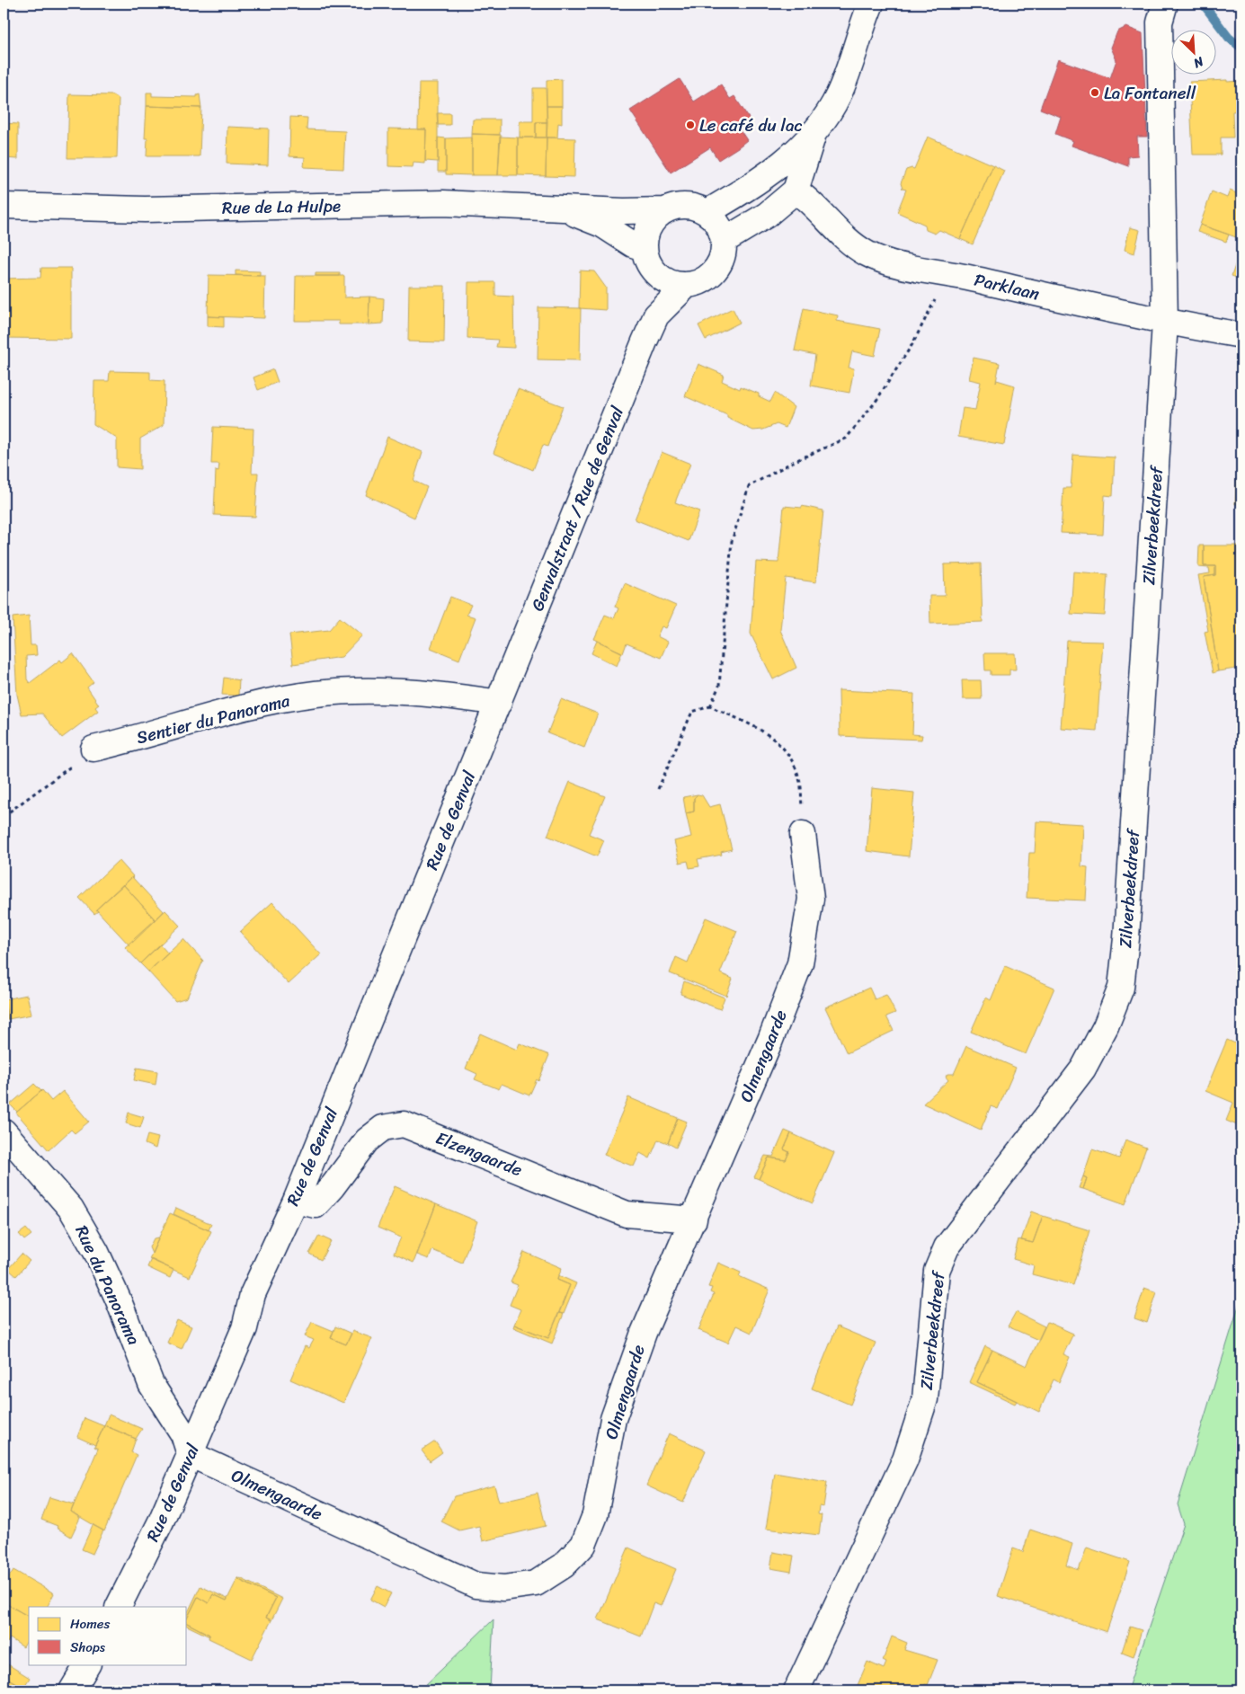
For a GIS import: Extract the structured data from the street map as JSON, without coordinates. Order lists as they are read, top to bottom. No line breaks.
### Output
{"streets":{"street":["Rue de La Hulpe","Parklaan","Genvalstraat / Rue de Genval","Zilverbeekdreef","Sentier du Panorama","Rue de Genval","Olmengaarde","Elzengaarde","Rue du Panorama"]},"crossings":[["Rue de La Hulpe","Genvalstraat / Rue de Genval"],["Parklaan","Zilverbeekdreef"],["Genvalstraat / Rue de Genval","Sentier du Panorama"],["Genvalstraat / Rue de Genval","Rue de Genval"],["Sentier du Panorama","Rue de Genval"],["Rue de Genval","Olmengaarde"],["Rue de Genval","Elzengaarde"],["Rue de Genval","Rue du Panorama"],["Olmengaarde","Elzengaarde"],["Olmengaarde","Rue du Panorama"]],"places":["La Fontanell","Le café du lac"],"legend":["Homes","Shops"],"north":"bottom right"}
